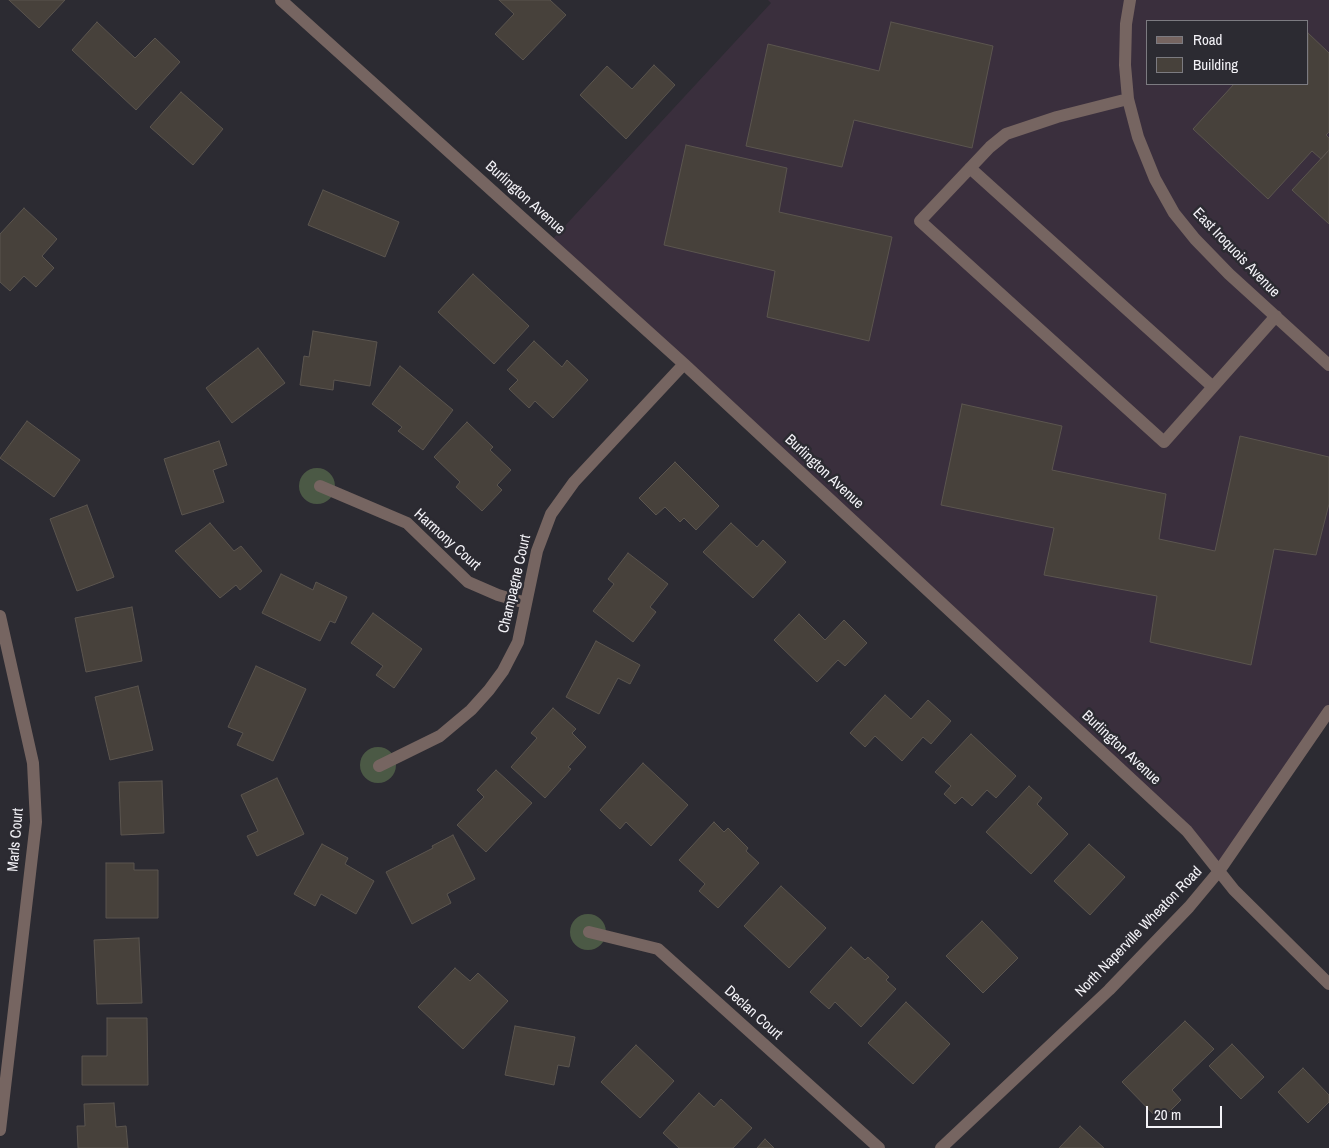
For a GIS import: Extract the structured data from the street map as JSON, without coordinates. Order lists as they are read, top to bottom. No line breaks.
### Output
{"streets":{"street":["Burlington Avenue","East Iroquois Avenue","Harmony Court","Champagne Court","Marls Court","North Naperville Wheaton Road","Declan Court"]},"crossings":[["Burlington Avenue","Champagne Court"],["Burlington Avenue","North Naperville Wheaton Road"],["Harmony Court","Champagne Court"]],"legend":["Road","Building"],"scale_bar":"20 m"}
